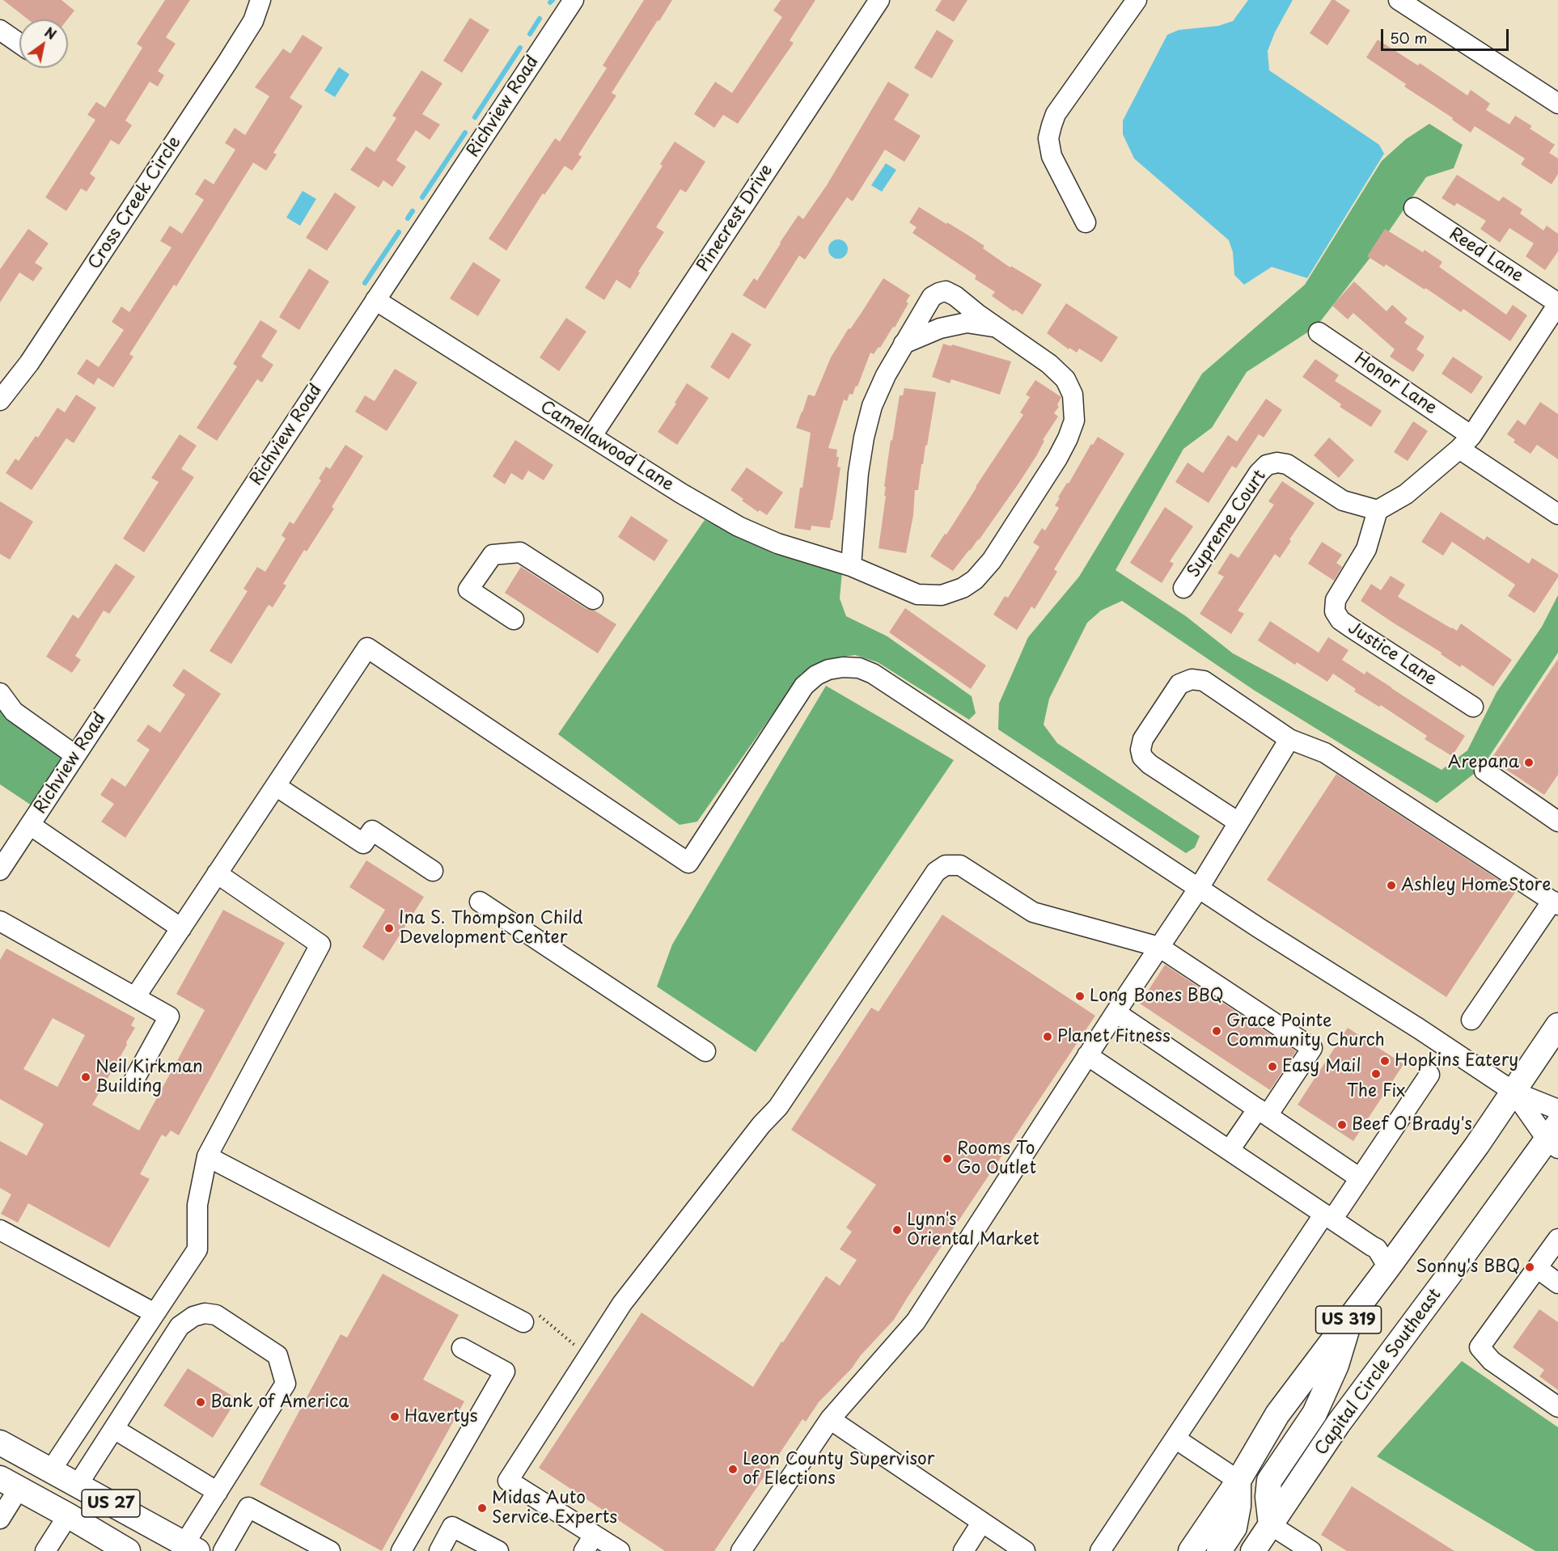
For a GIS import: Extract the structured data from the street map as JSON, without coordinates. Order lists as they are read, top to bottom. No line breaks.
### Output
{"streets":{"main road":["US 319","Capital Circle Southeast","US 27"],"street":["Richview Road","Cross Creek Circle","Pinecrest Drive","Reed Lane","Honor Lane","Camellawood Lane","Supreme Court","Justice Lane"]},"crossings":[["Richview Road","Camellawood Lane"],["Pinecrest Drive","Camellawood Lane"],["Supreme Court","Justice Lane"]],"places":["Arepana","Ashley HomeStore","Ina S. Thompson Child Development Center","Long Bones BBQ","Grace Pointe Community Church","Planet Fitness","Hopkins Eatery","Easy Mail","The Fix","Neil Kirkman Building","Beef O'Brady's","Rooms To Go Outlet","Lynn's Oriental Market","Sonny's BBQ","Bank of America","Havertys","Leon County Supervisor of Elections","Midas Auto Service Experts"],"scale_bar":"50 m","north":"top right"}
